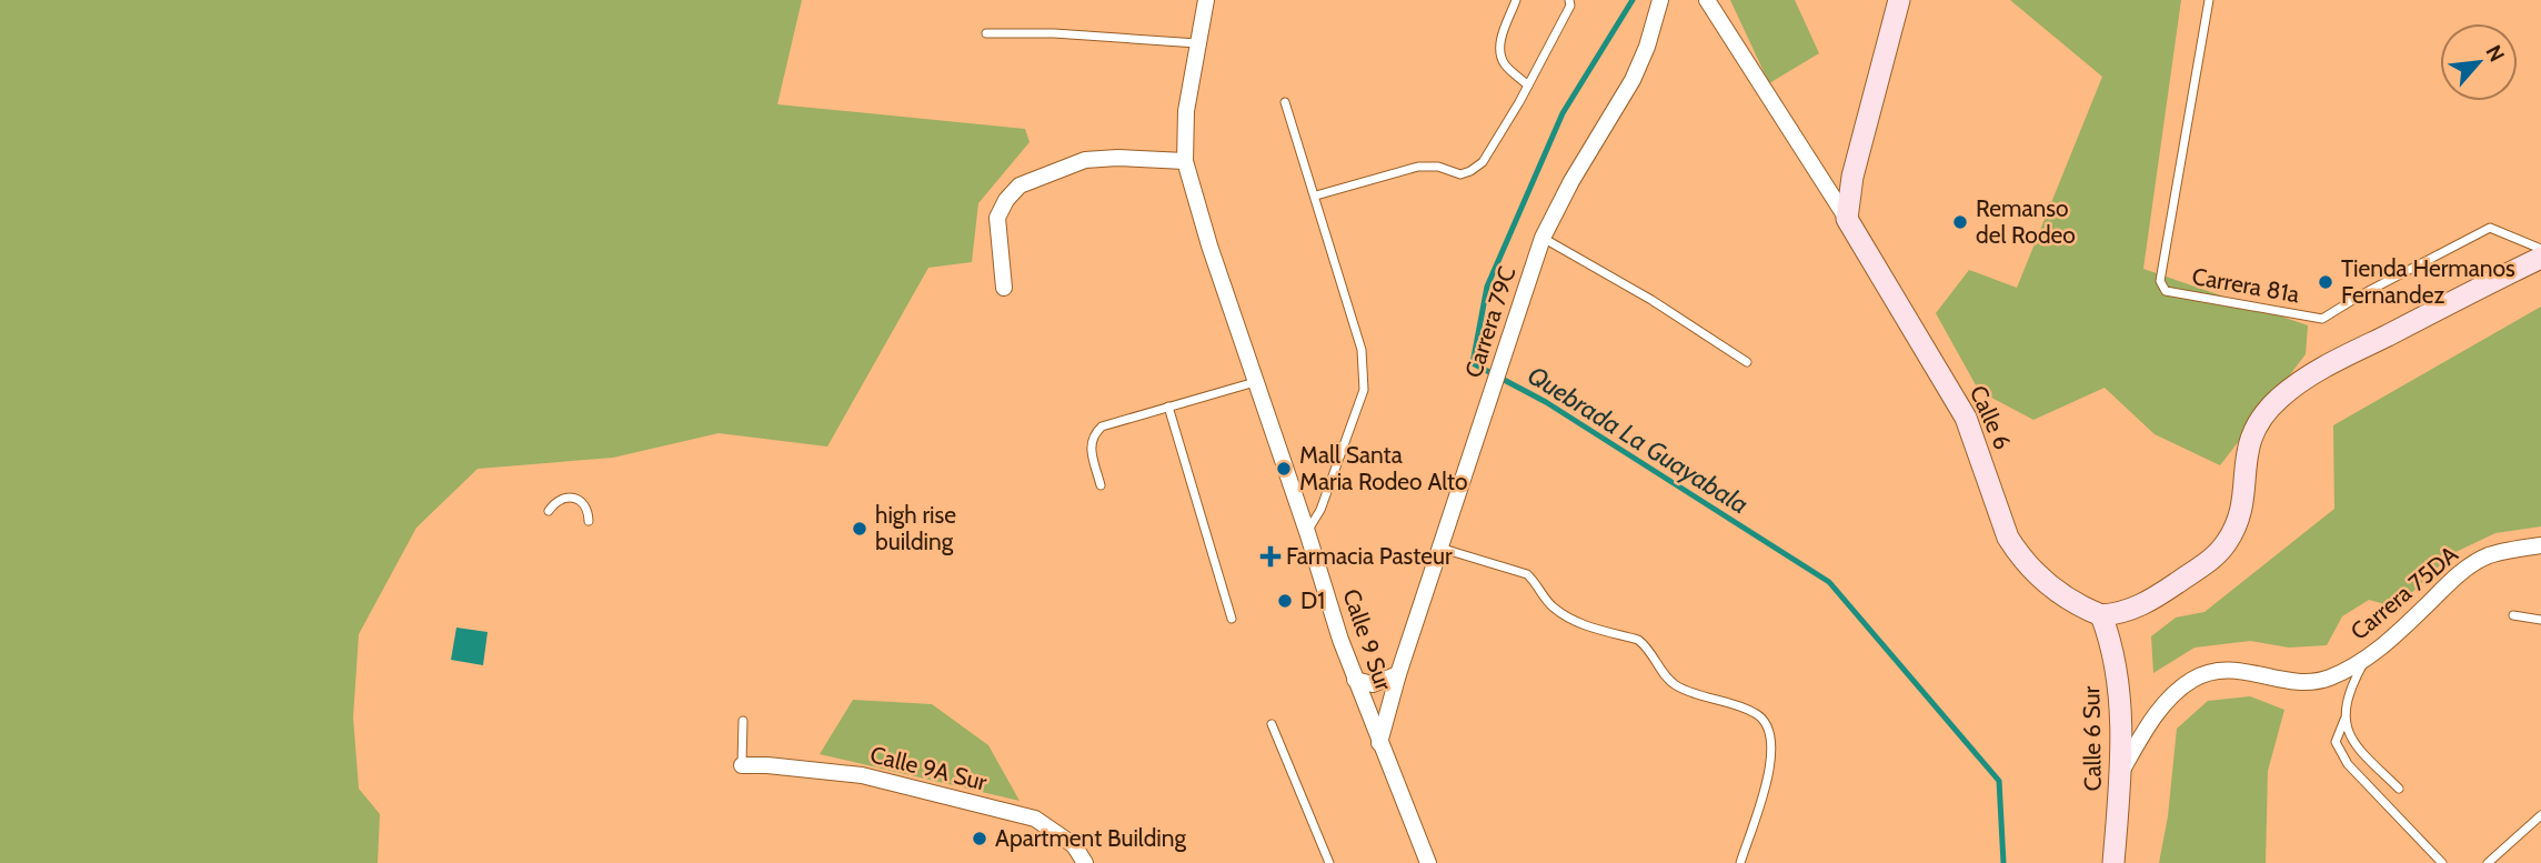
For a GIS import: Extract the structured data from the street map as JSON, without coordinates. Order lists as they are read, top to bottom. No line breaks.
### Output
{"streets":{"main road":["Calle 6","Calle 6 Sur"],"street":["Carrera 79C","Carrera 75DA","Calle 9 Sur","Calle 9A Sur"],"lane":["Carrera 81a"]},"crossings":[["Carrera 79C","Calle 9 Sur"],["Calle 6","Calle 6 Sur"],["Carrera 75DA","Calle 6 Sur"]],"water":["Quebrada La Guayabala"],"places":{"other":["Remanso del Rodeo","Tienda Hermanos Fernandez","Mall Santa Maria Rodeo Alto","high rise building","D1","Apartment Building"],"health":["Farmacia Pasteur"]},"north":"top right"}
